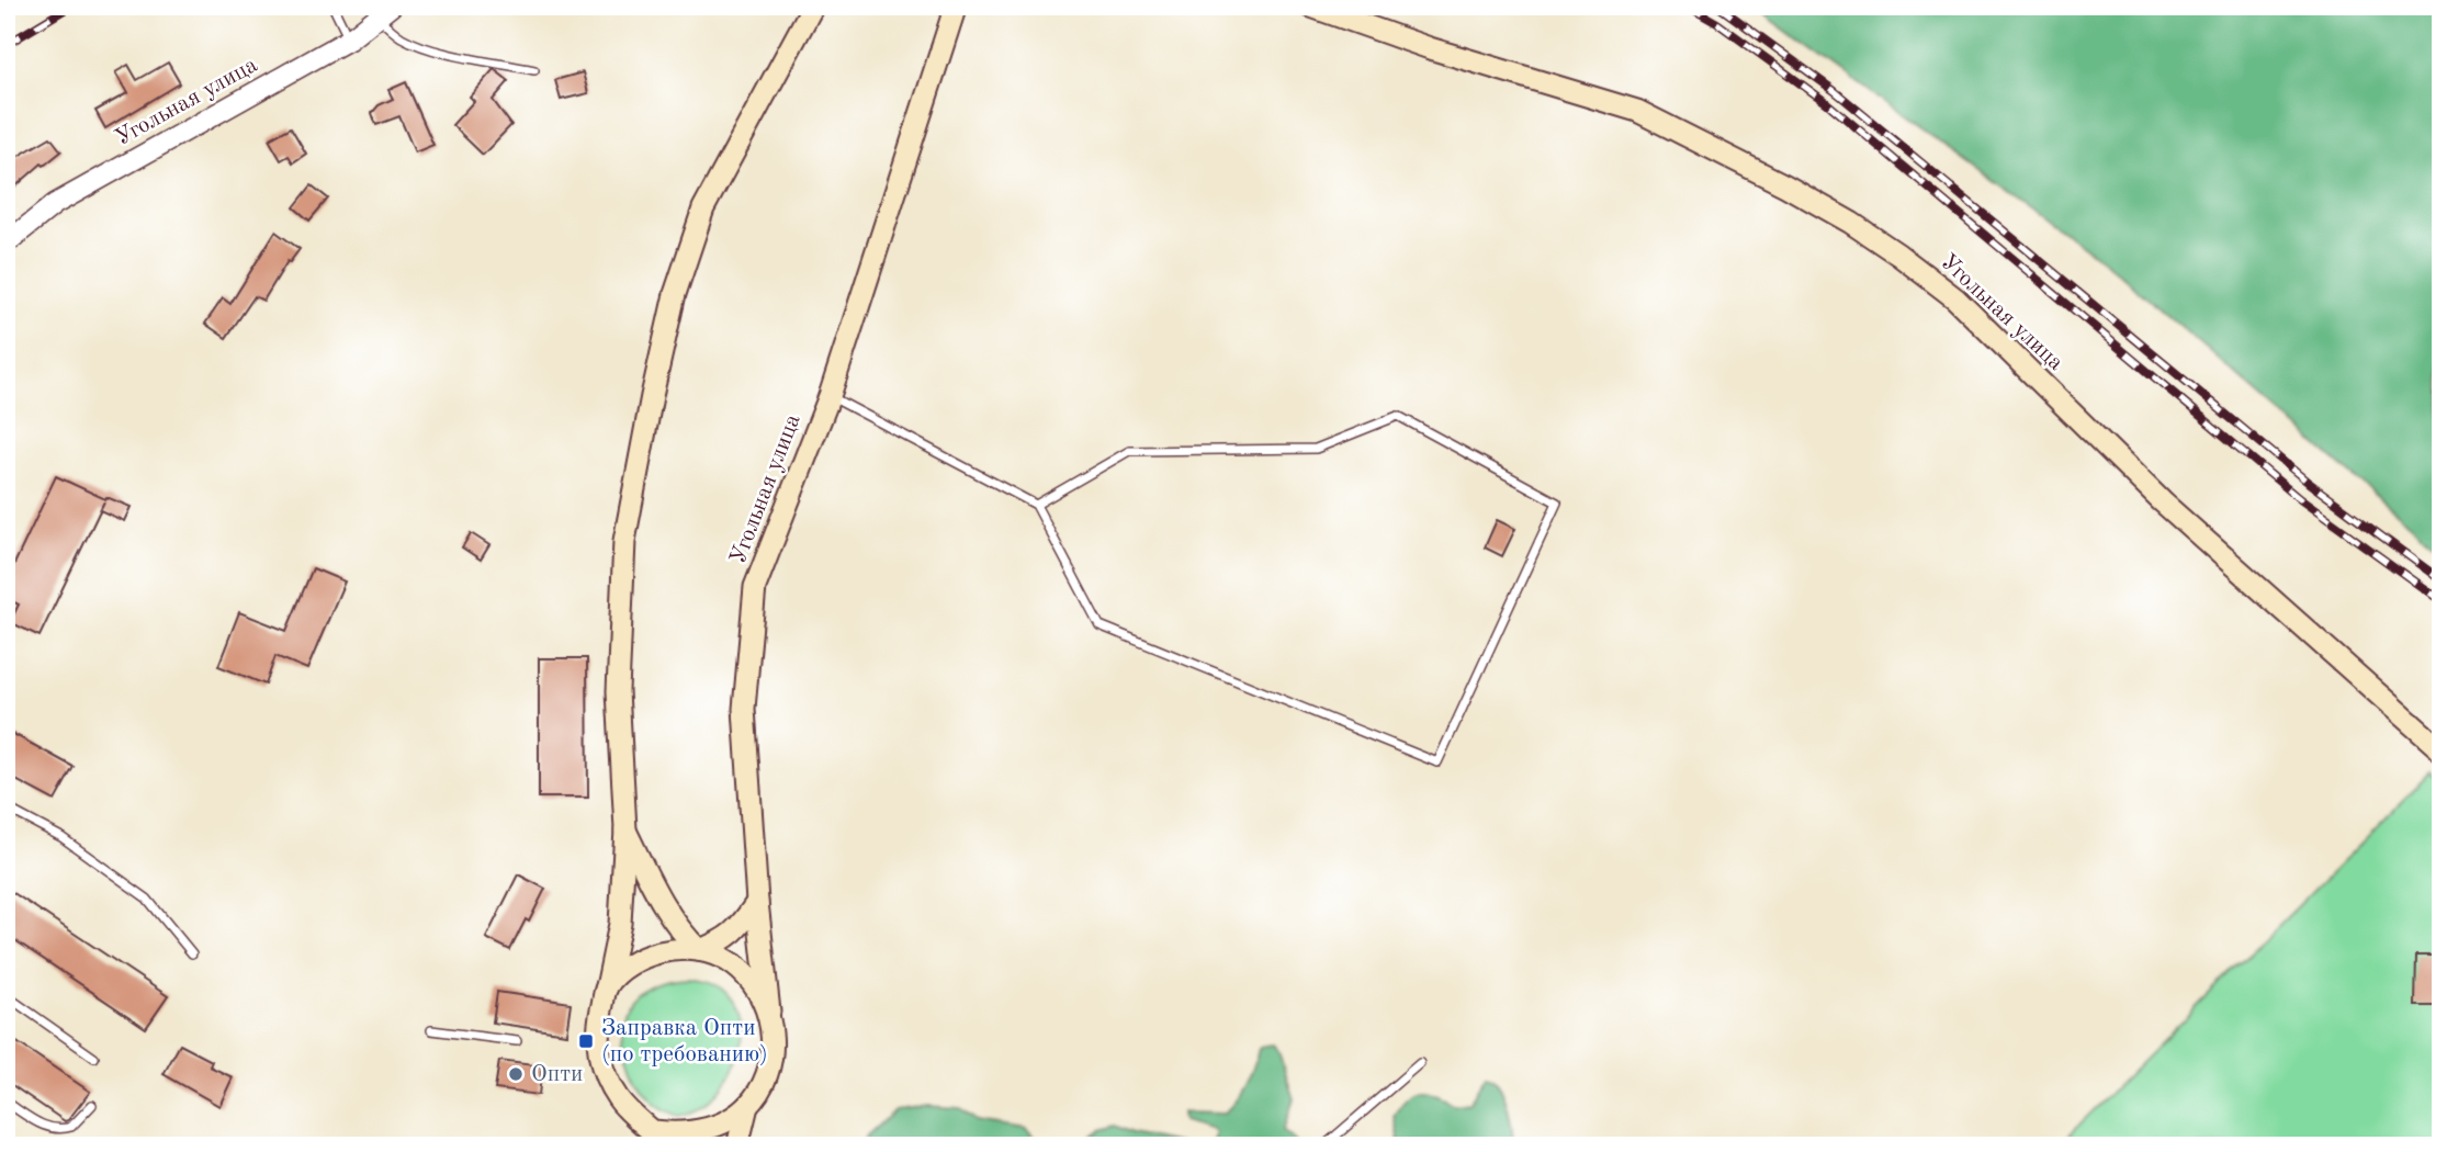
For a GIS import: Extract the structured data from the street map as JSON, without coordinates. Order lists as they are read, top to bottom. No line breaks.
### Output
{"streets":{"main road":["Угольная улица"]},"places":{"transit":["Заправка Опти (по требованию)"],"other":["Опти"]}}
